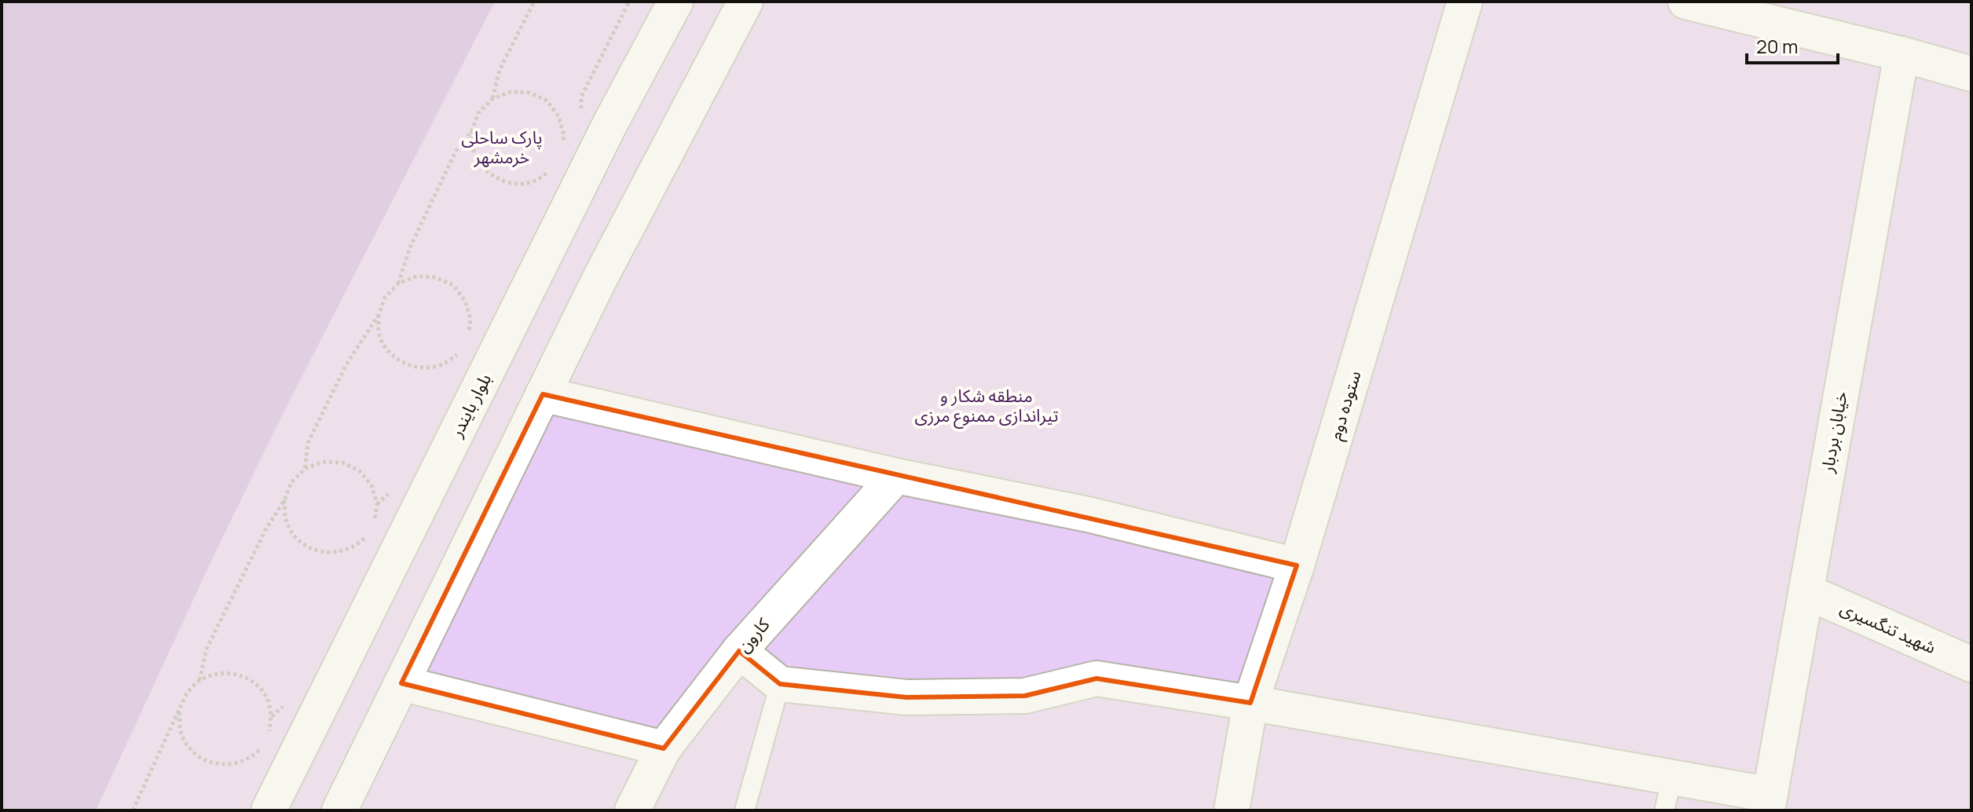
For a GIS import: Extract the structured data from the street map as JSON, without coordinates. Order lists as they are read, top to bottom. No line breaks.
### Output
{"streets":{"street":["بلوار بایندر","ستوده دوم","خیابان بردبار","شهید تنگسیری","کارون"]},"crossings":[["خیابان بردبار","شهید تنگسیری"]],"parks":["پارک ساحلی خرمشهر","منطقه شکار و تیراندازی ممنوع مرزی"],"scale_bar":"20 m"}
